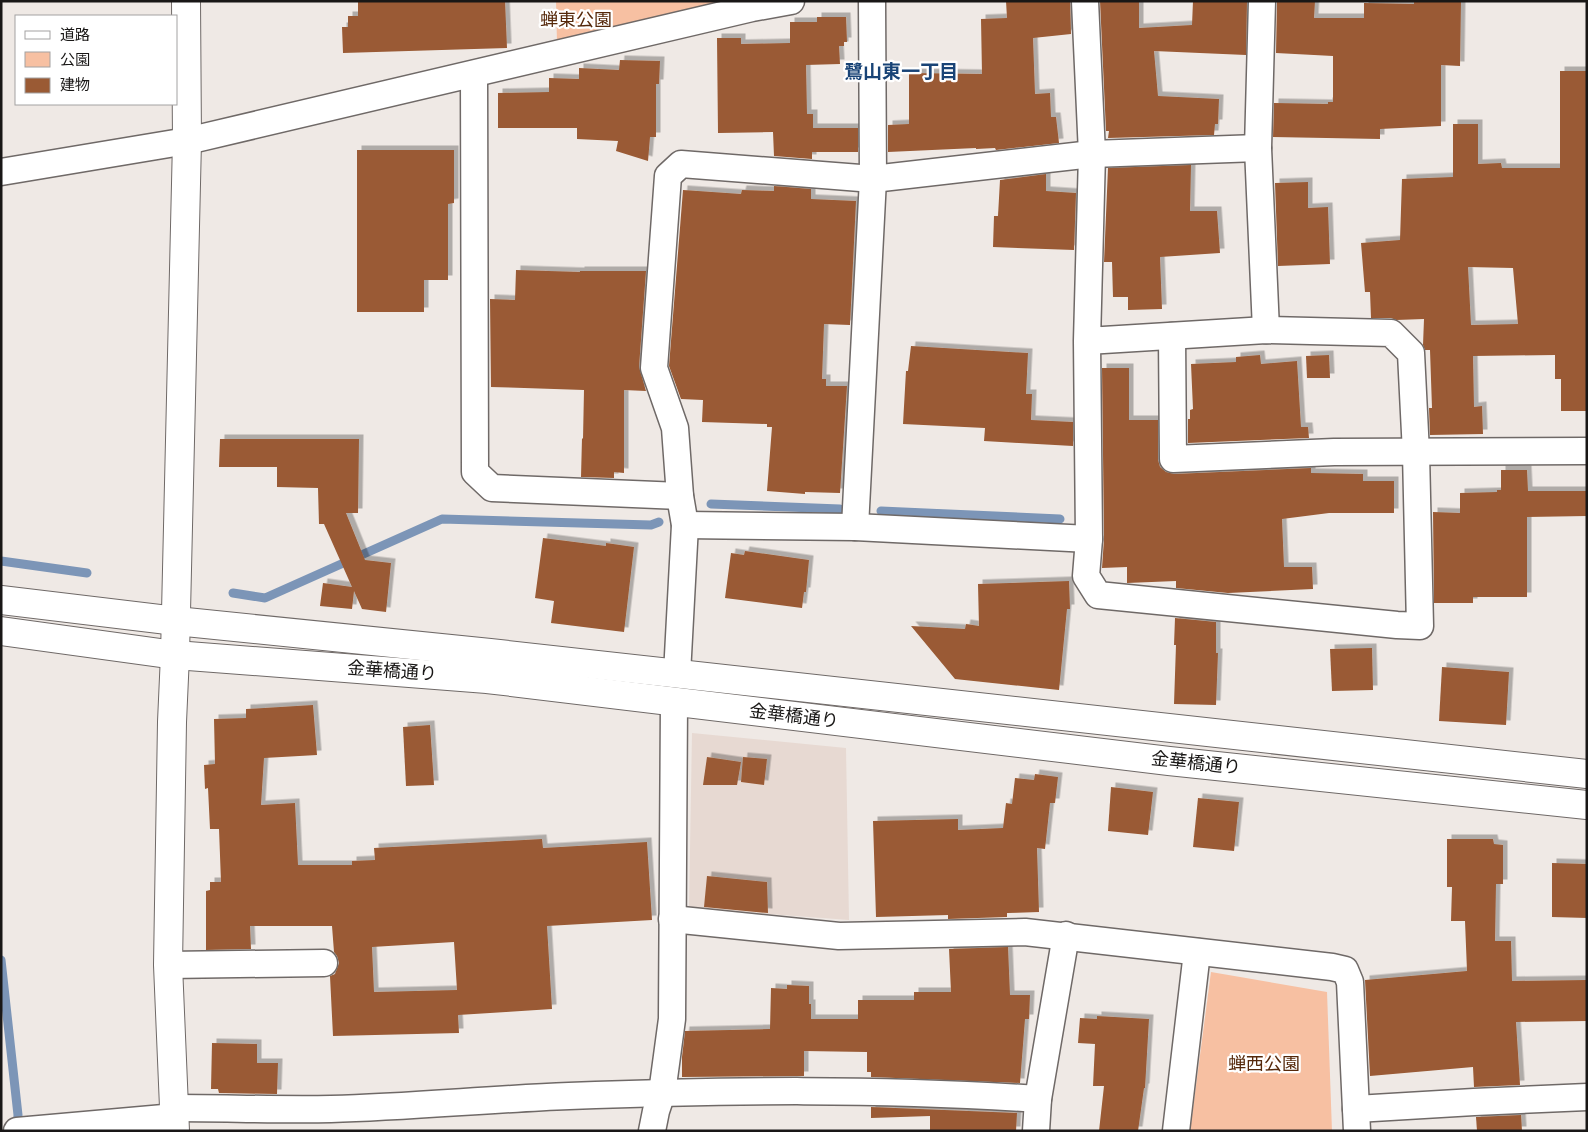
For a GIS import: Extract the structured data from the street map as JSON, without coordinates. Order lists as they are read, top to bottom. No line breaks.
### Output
{"streets":{"street":["金華橋通り"]},"districts":["鷺山東一丁目"],"parks":["蝉東公園","蝉西公園"],"legend":["道路","公園","建物"]}
